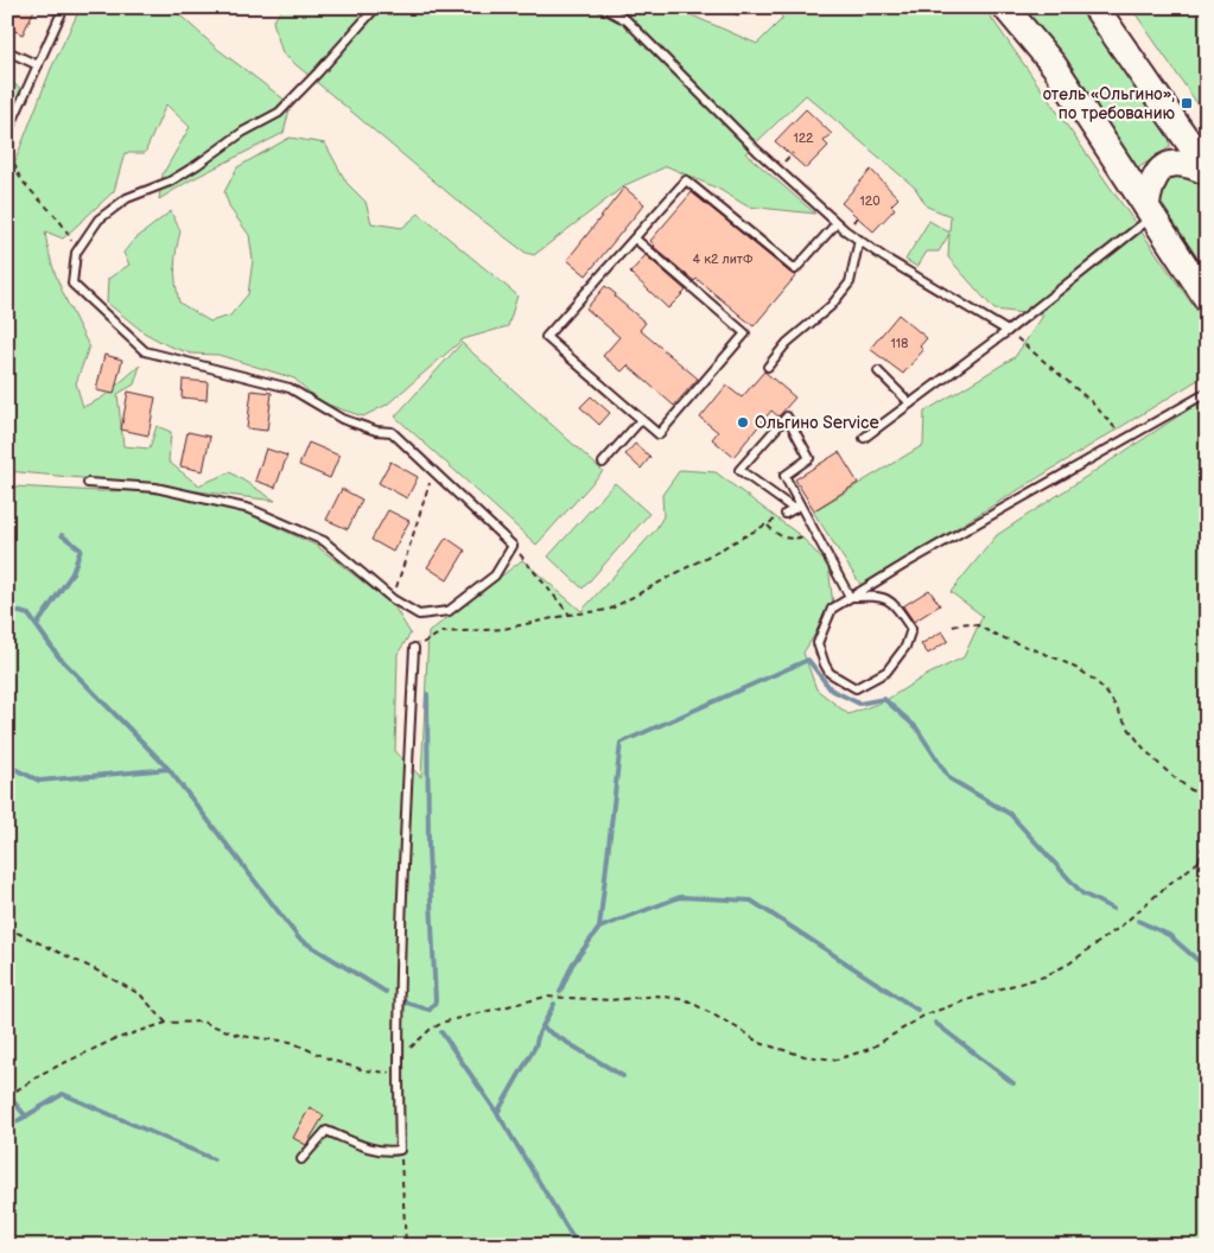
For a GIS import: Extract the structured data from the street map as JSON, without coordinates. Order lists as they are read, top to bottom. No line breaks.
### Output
{"places":{"transit":["отель «Ольгино», по требованию"],"other":["Ольгино Service"]},"house_numbers":["122","120","4 к2 литФ","118"]}
